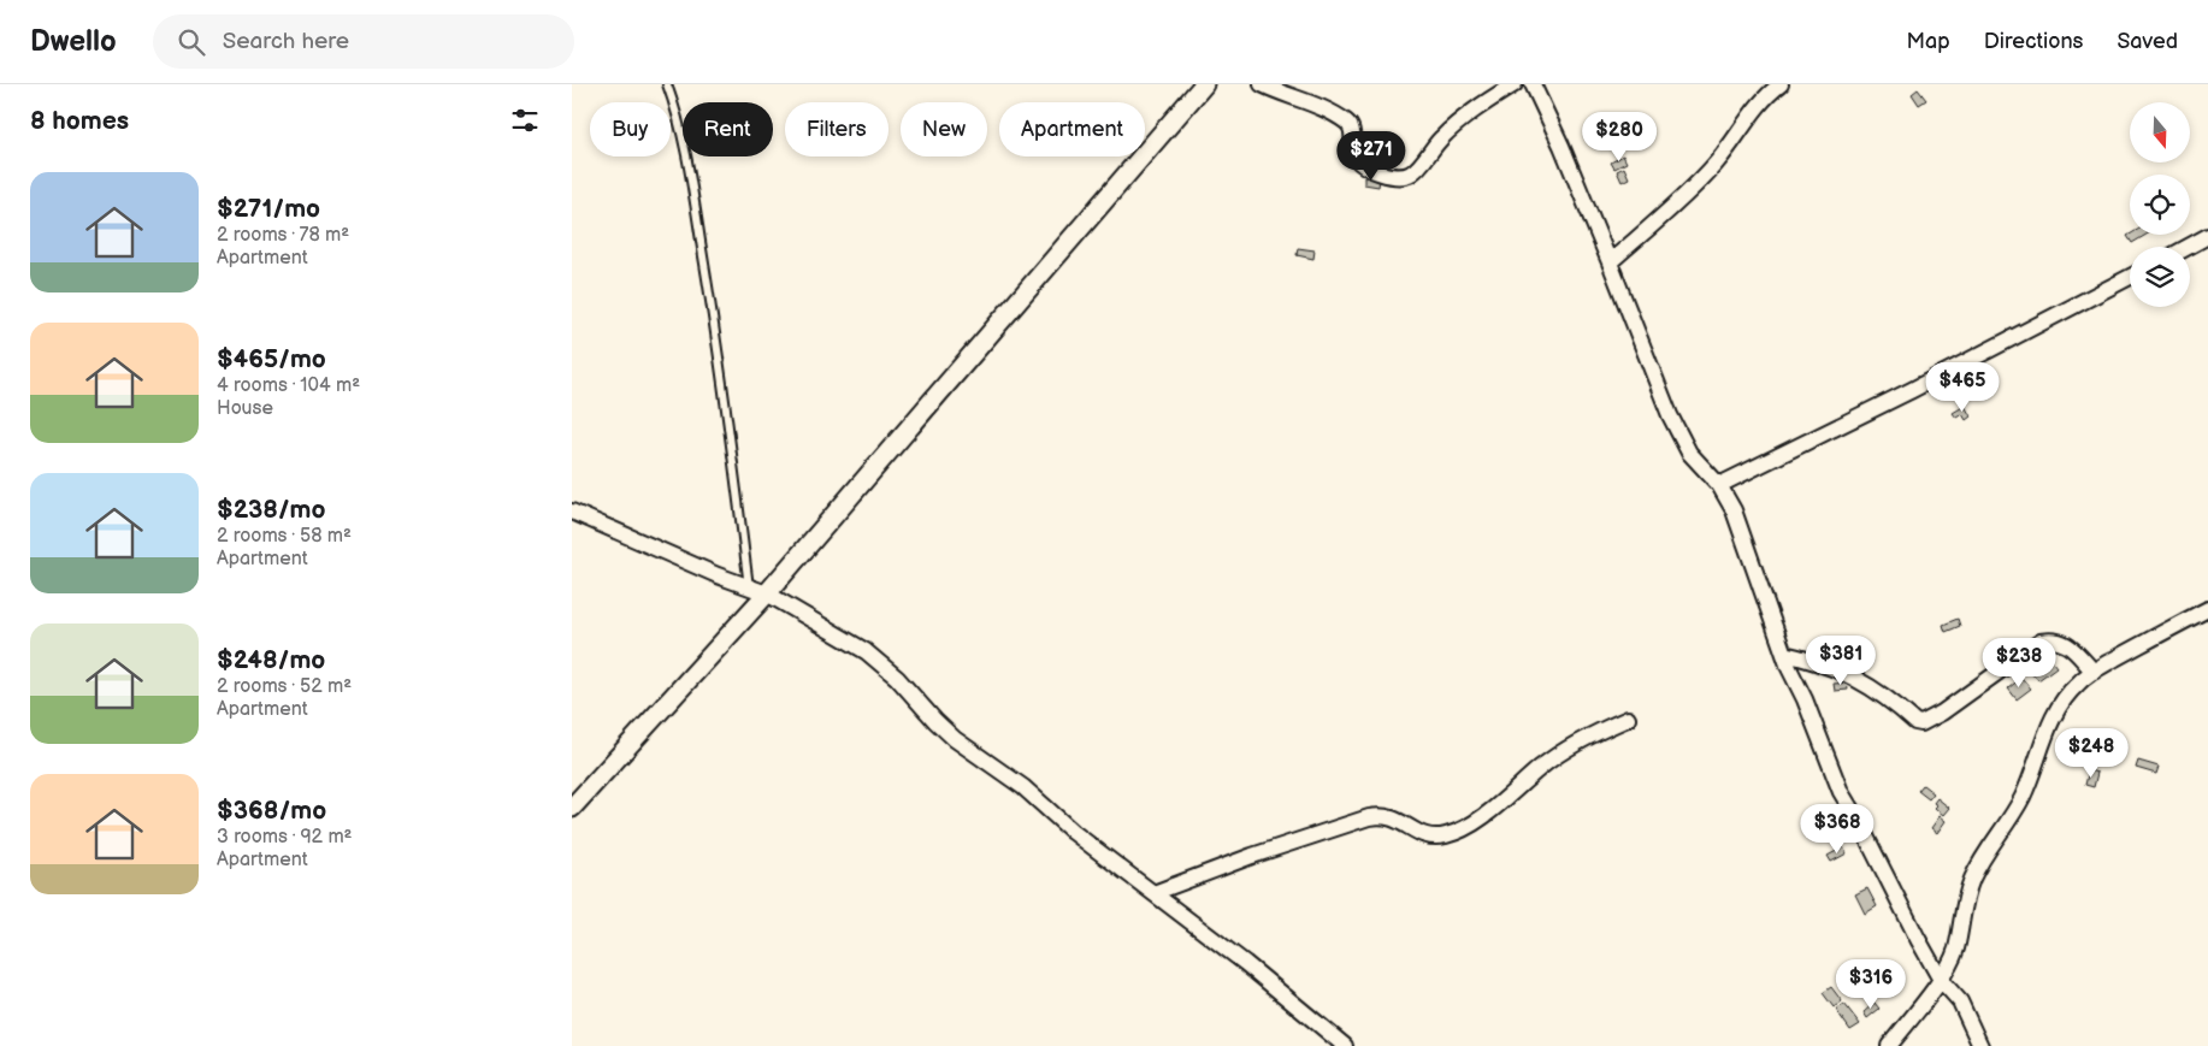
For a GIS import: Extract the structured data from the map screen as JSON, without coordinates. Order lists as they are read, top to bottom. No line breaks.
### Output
{"north":"bottom","page":{"header":"Dwello","search":"Search here","nav":["Map","Directions","Saved"],"heading":"8 homes","chip":["Buy","Rent","Filters","New","Apartment"],"price":["$280","$271","$465","$381","$238","$248","$368","$316"],"list":[{"name":"$271/mo","note":"2 rooms · 78 m² · Apartment"},{"name":"$465/mo","note":"4 rooms · 104 m² · House"},{"name":"$238/mo","note":"2 rooms · 58 m² · Apartment"},{"name":"$248/mo","note":"2 rooms · 52 m² · Apartment"},{"name":"$368/mo","note":"3 rooms · 92 m² · Apartment"}]}}
